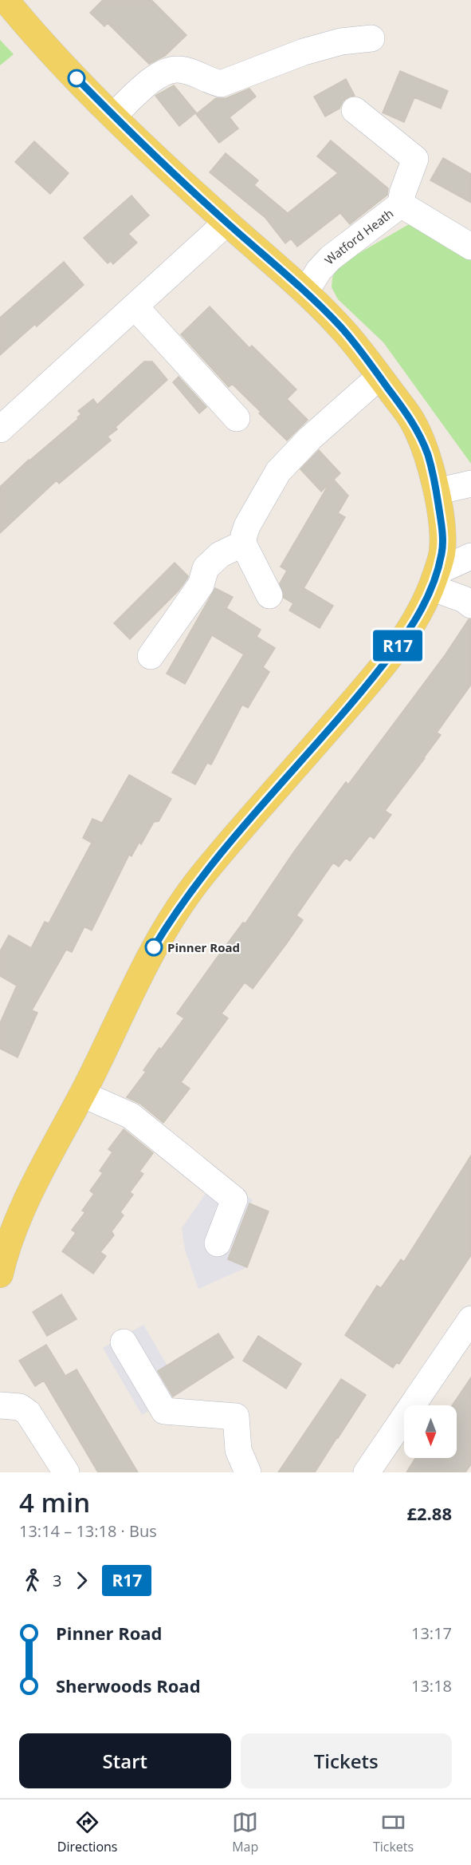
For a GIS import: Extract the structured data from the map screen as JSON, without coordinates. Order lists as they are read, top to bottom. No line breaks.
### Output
{"streets":{"street":["Watford Heath"]},"places":["Pinner Road"],"lines":["bus line R17"],"north":"bottom","page":{"on_map":"R17","heading":["4 min","13:14 – 13:18 · Bus","£2.88"],"legs":["3","R17"],"list":[{"name":"Pinner Road","value":"13:17"},{"name":"Sherwoods Road","value":"13:18"}],"buttons":["Start","Tickets"],"tabs":["Directions","Map","Tickets"]}}
